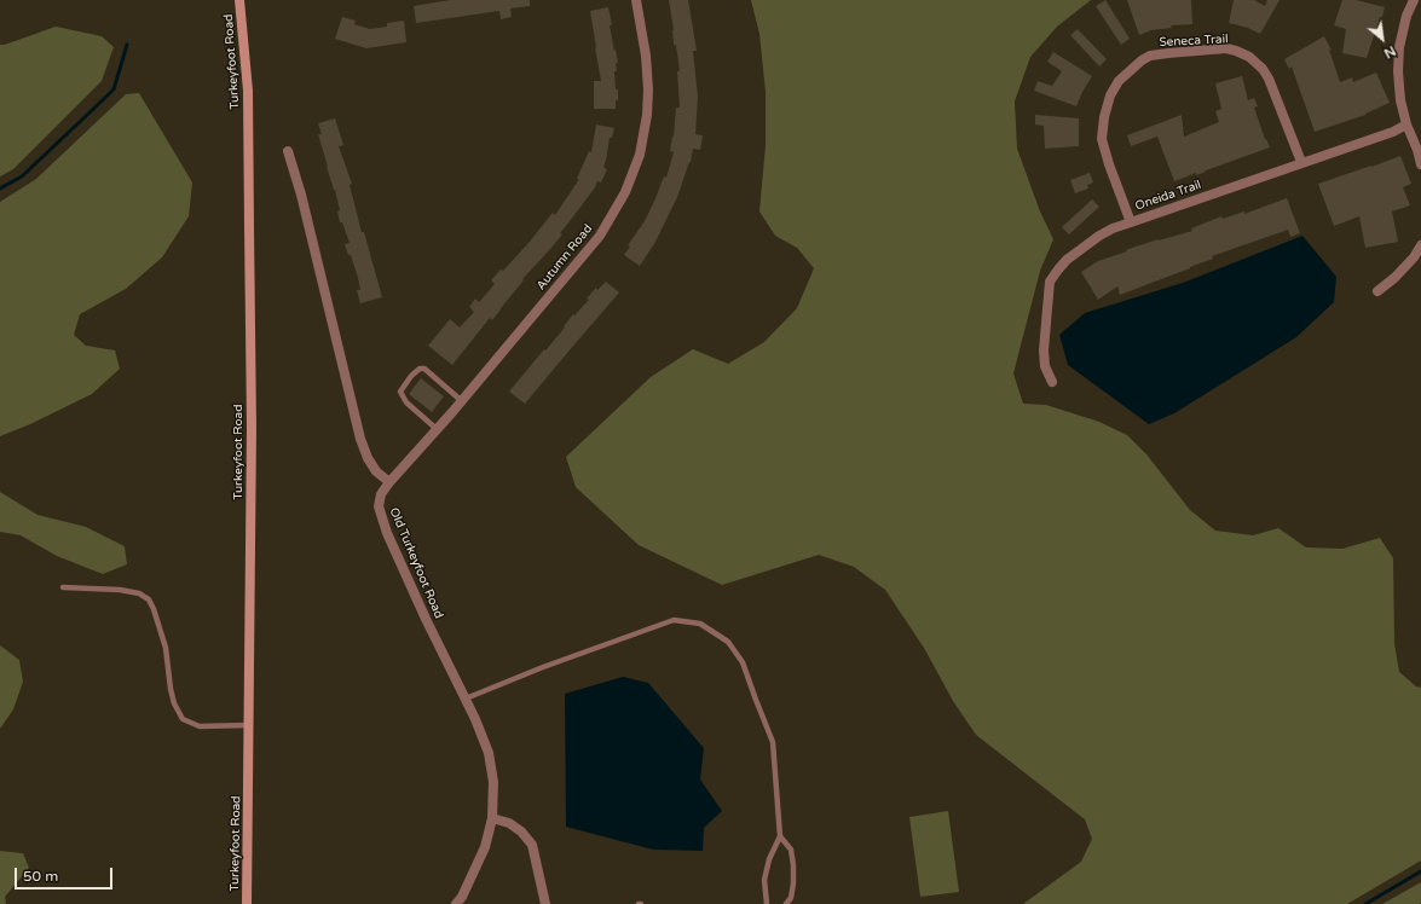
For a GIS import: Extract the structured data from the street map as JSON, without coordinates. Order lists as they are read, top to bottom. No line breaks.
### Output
{"streets":{"main road":["Turkeyfoot Road"],"street":["Seneca Trail","Oneida Trail","Autumn Road","Old Turkeyfoot Road"]},"crossings":[["Seneca Trail","Oneida Trail"],["Autumn Road","Old Turkeyfoot Road"]],"scale_bar":"50 m","north":"bottom right"}
